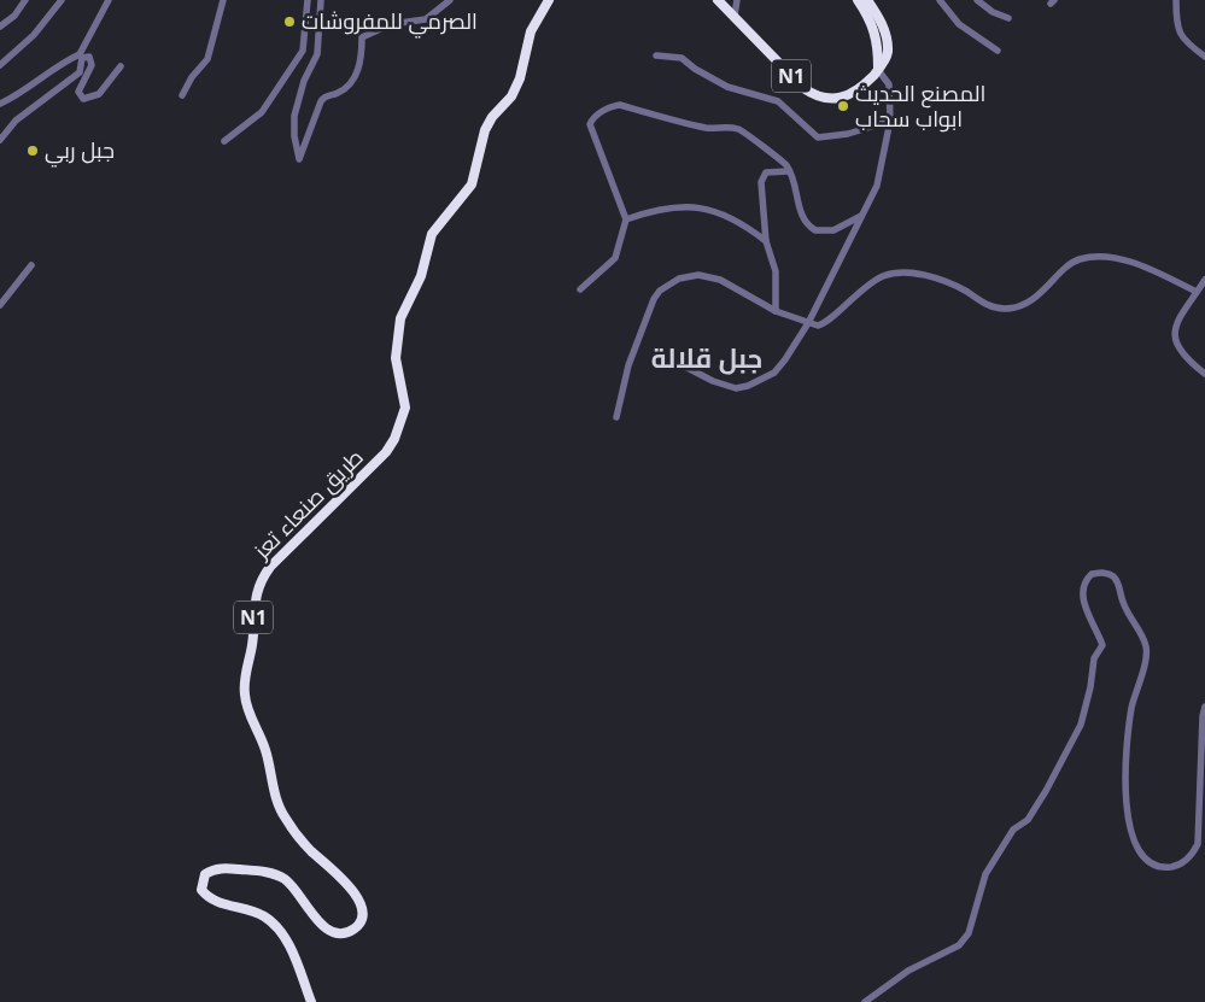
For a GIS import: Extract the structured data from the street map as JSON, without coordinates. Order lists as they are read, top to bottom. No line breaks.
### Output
{"streets":{"highway":["N1","طريق صنعاء تعز"]},"districts":["جبل قلالة"],"places":["الصرمي للمفروشات","المصنع الحديث ابواب سحاب","جبل ربي"]}
